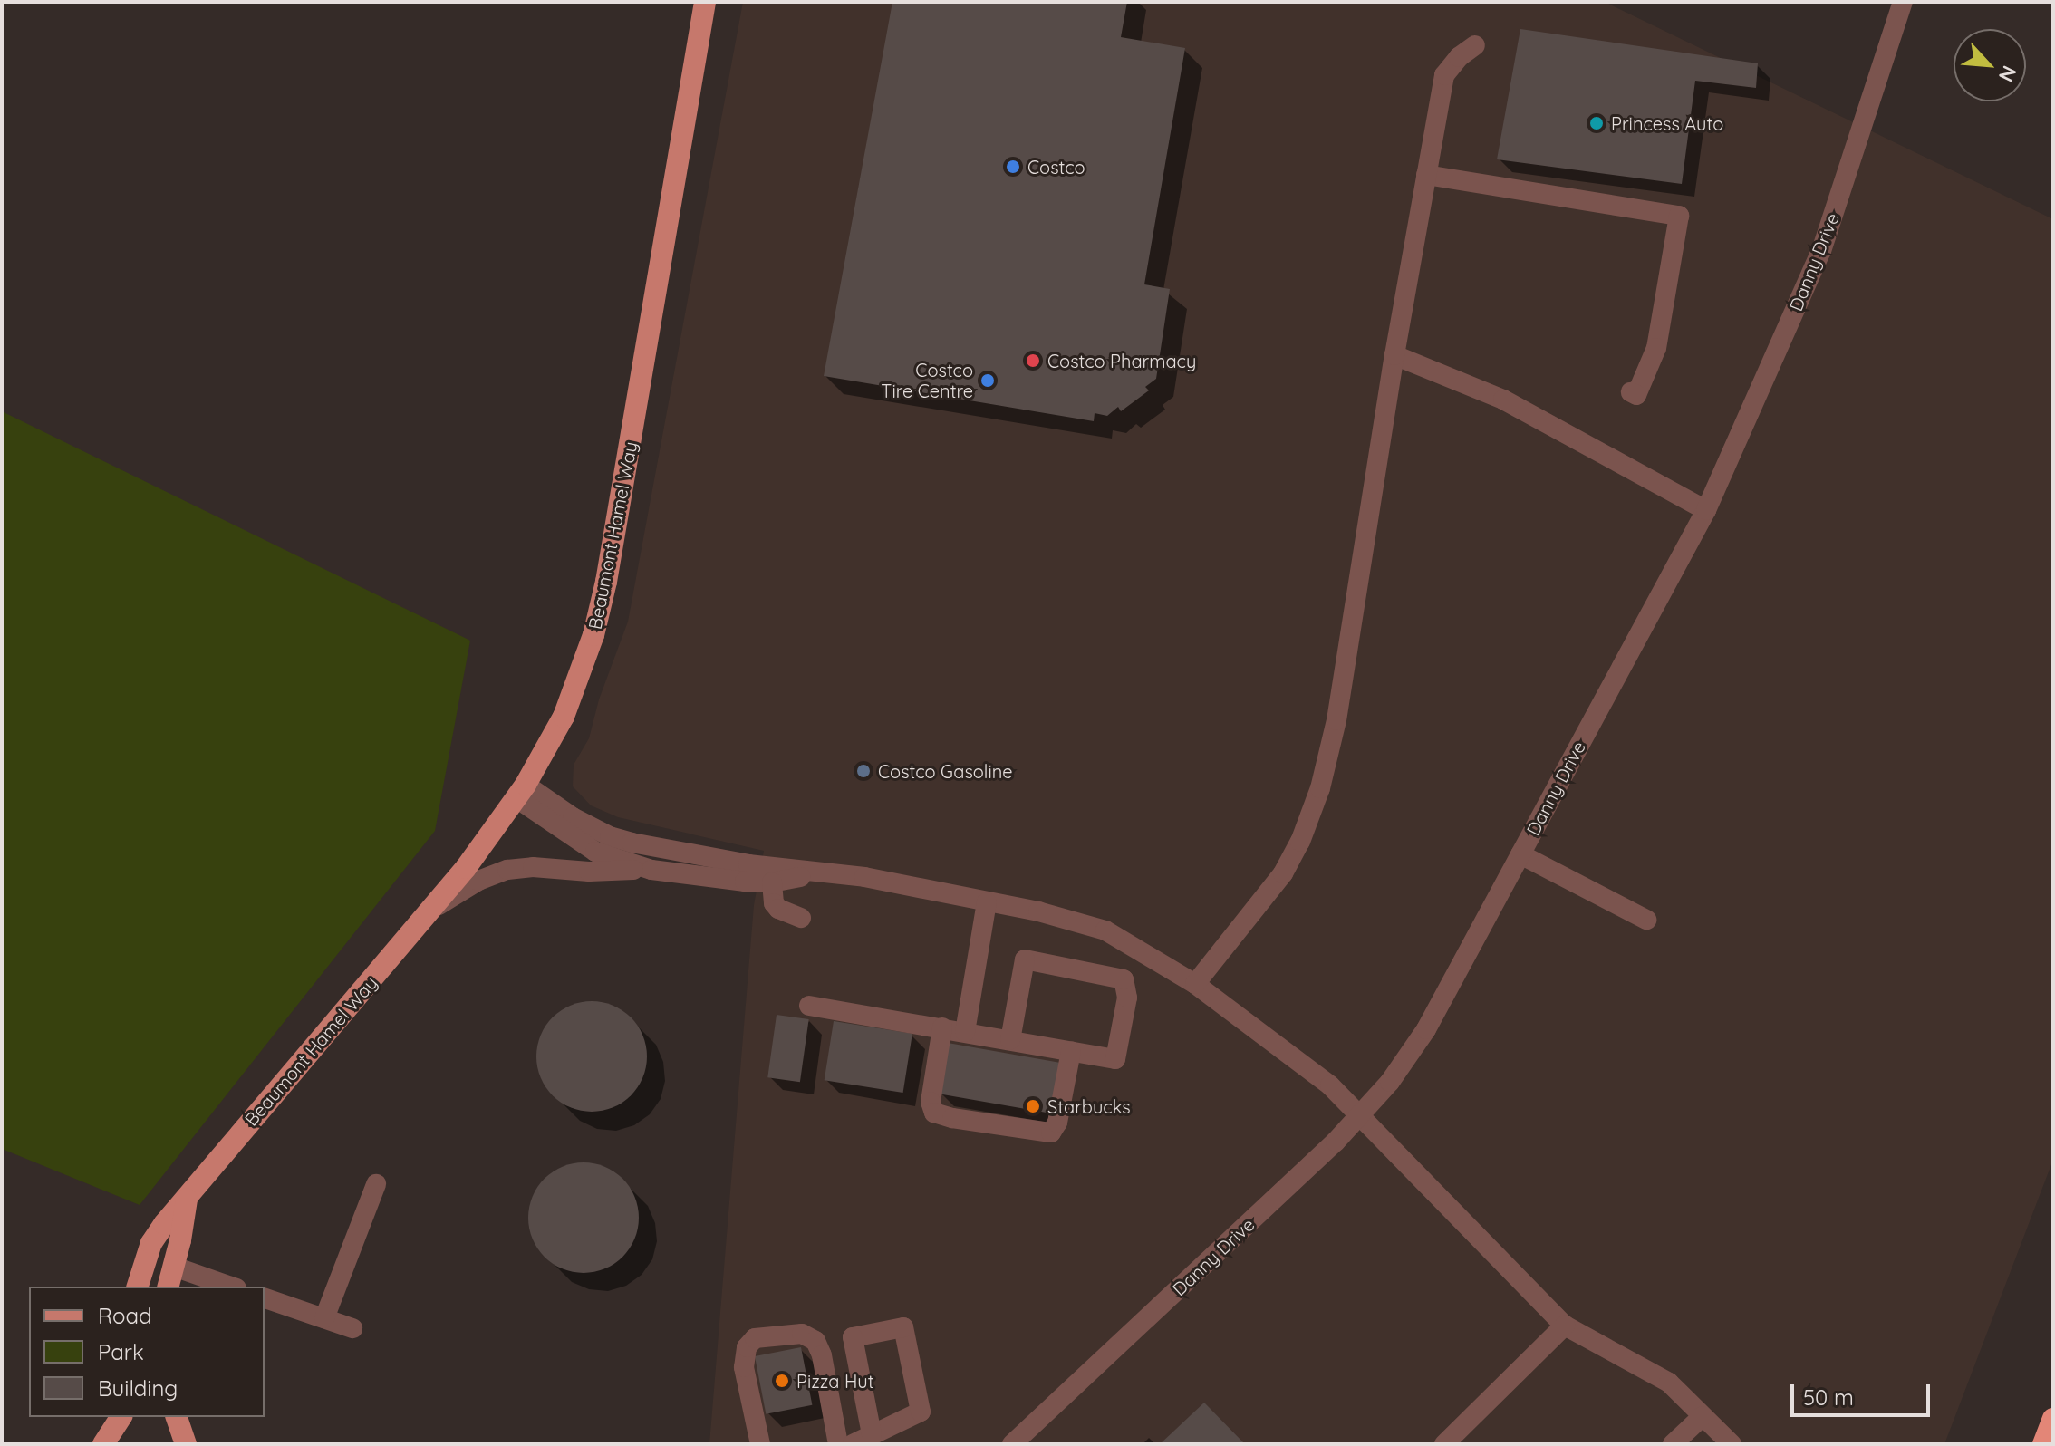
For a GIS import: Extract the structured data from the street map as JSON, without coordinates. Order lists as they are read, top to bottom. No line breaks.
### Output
{"streets":{"main road":["Beaumont Hamel Way"],"street":["Danny Drive"]},"places":["Princess Auto","Costco","Costco Pharmacy","Costco Tire Centre","Costco Gasoline","Starbucks","Pizza Hut"],"legend":["Road","Park","Building"],"scale_bar":"50 m","north":"bottom right"}
